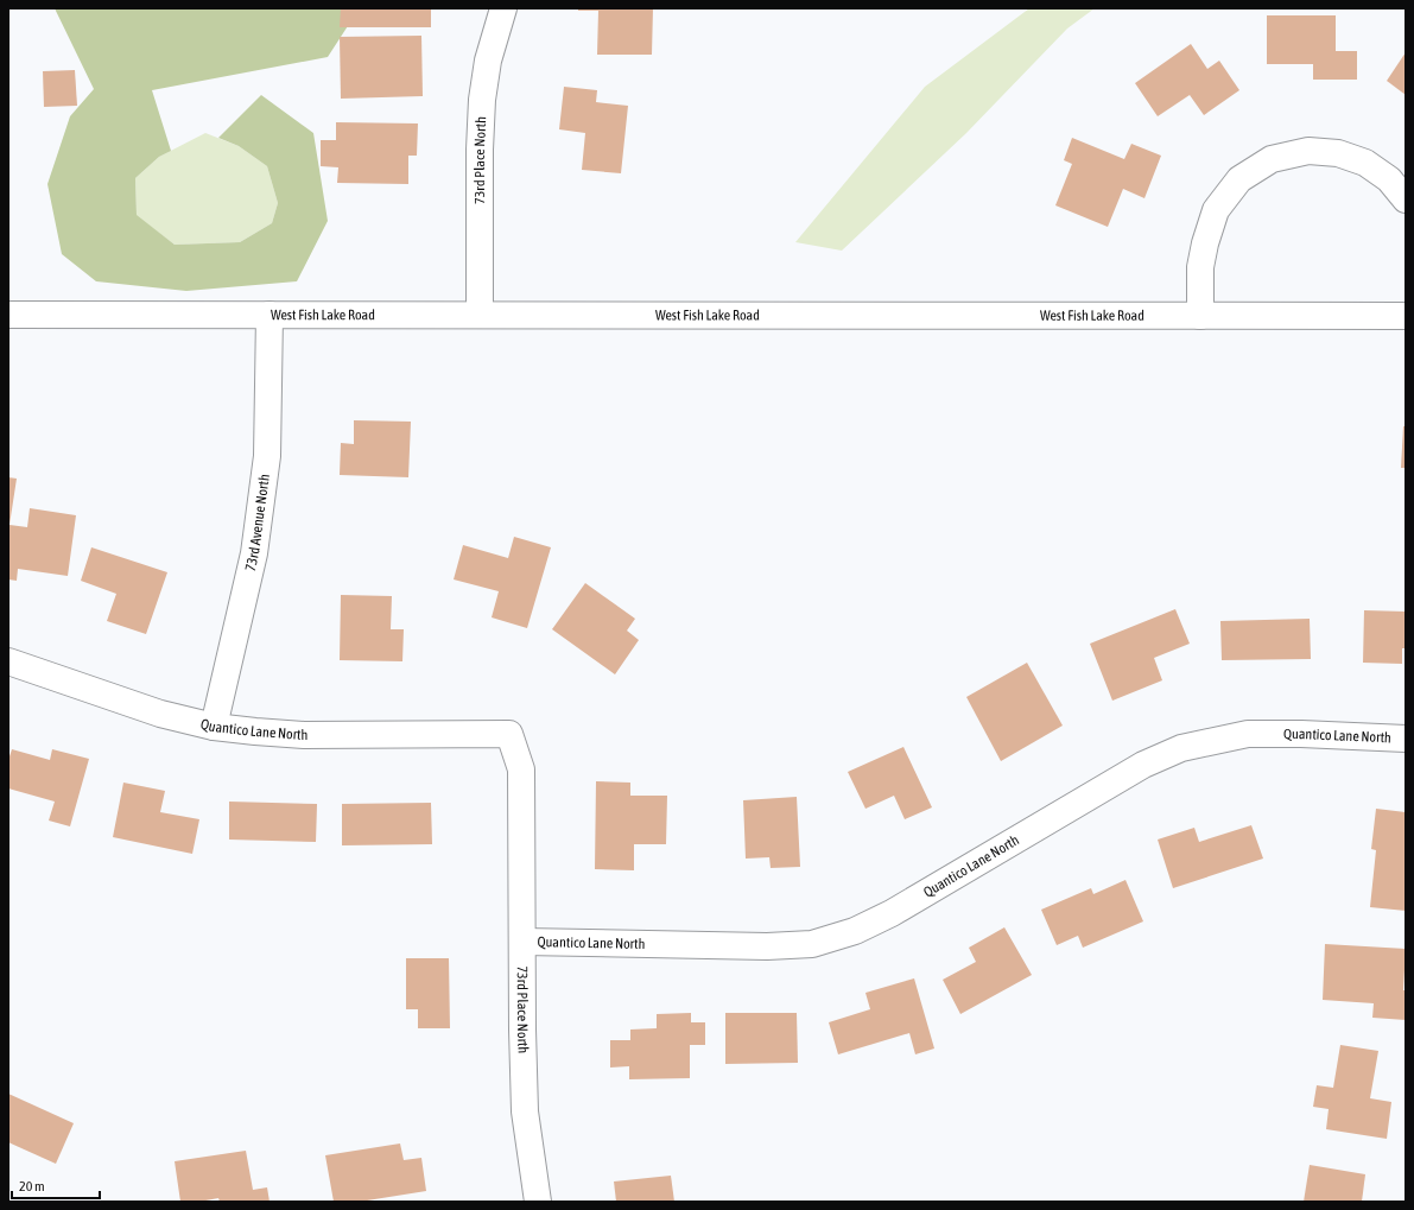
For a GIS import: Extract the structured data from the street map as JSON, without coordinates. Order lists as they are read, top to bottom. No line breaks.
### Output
{"streets":{"street":["73rd Place North","West Fish Lake Road","73rd Avenue North","Quantico Lane North"]},"crossings":[["73rd Place North","West Fish Lake Road"],["73rd Place North","Quantico Lane North"],["West Fish Lake Road","73rd Avenue North"],["73rd Avenue North","Quantico Lane North"]],"scale_bar":"20 m"}
